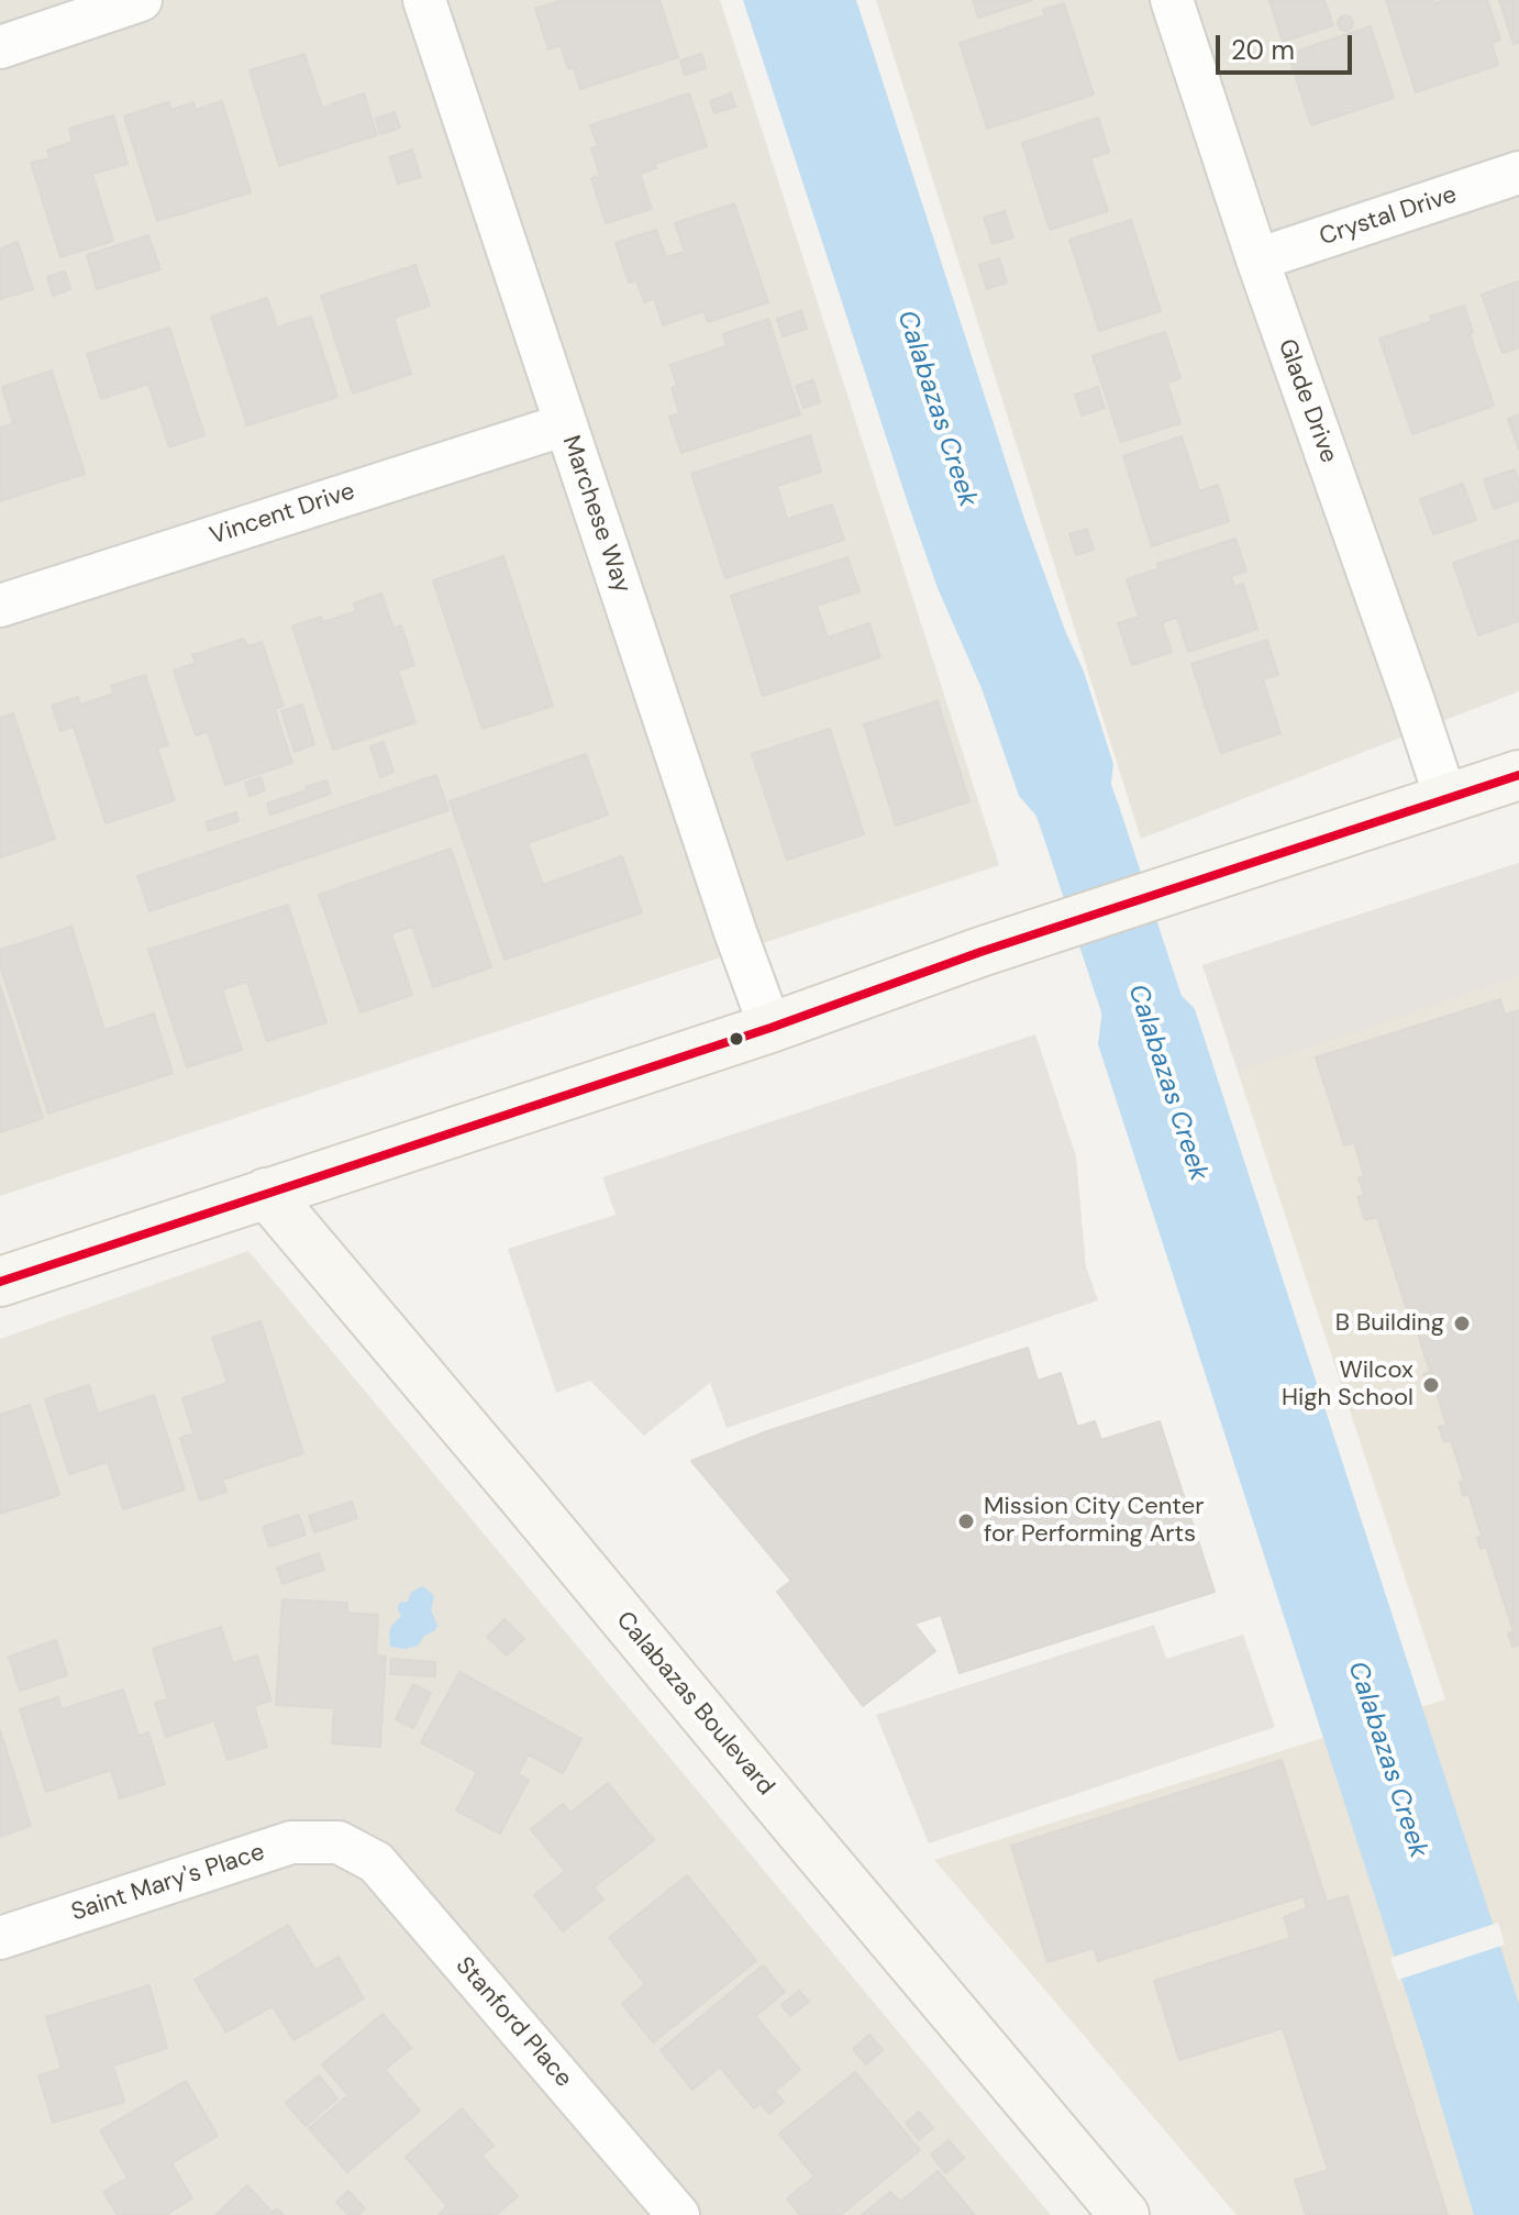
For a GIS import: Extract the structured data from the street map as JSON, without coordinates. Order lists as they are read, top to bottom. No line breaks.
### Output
{"streets":{"main road":["Calabazas Boulevard"],"street":["Crystal Drive","Glade Drive","Vincent Drive","Marchese Way","Saint Mary's Place","Stanford Place"]},"crossings":[["Crystal Drive","Glade Drive"],["Vincent Drive","Marchese Way"],["Saint Mary's Place","Stanford Place"]],"water":["Calabazas Creek"],"places":["B Building","Wilcox High School","Mission City Center for Performing Arts"],"scale_bar":"20 m"}
